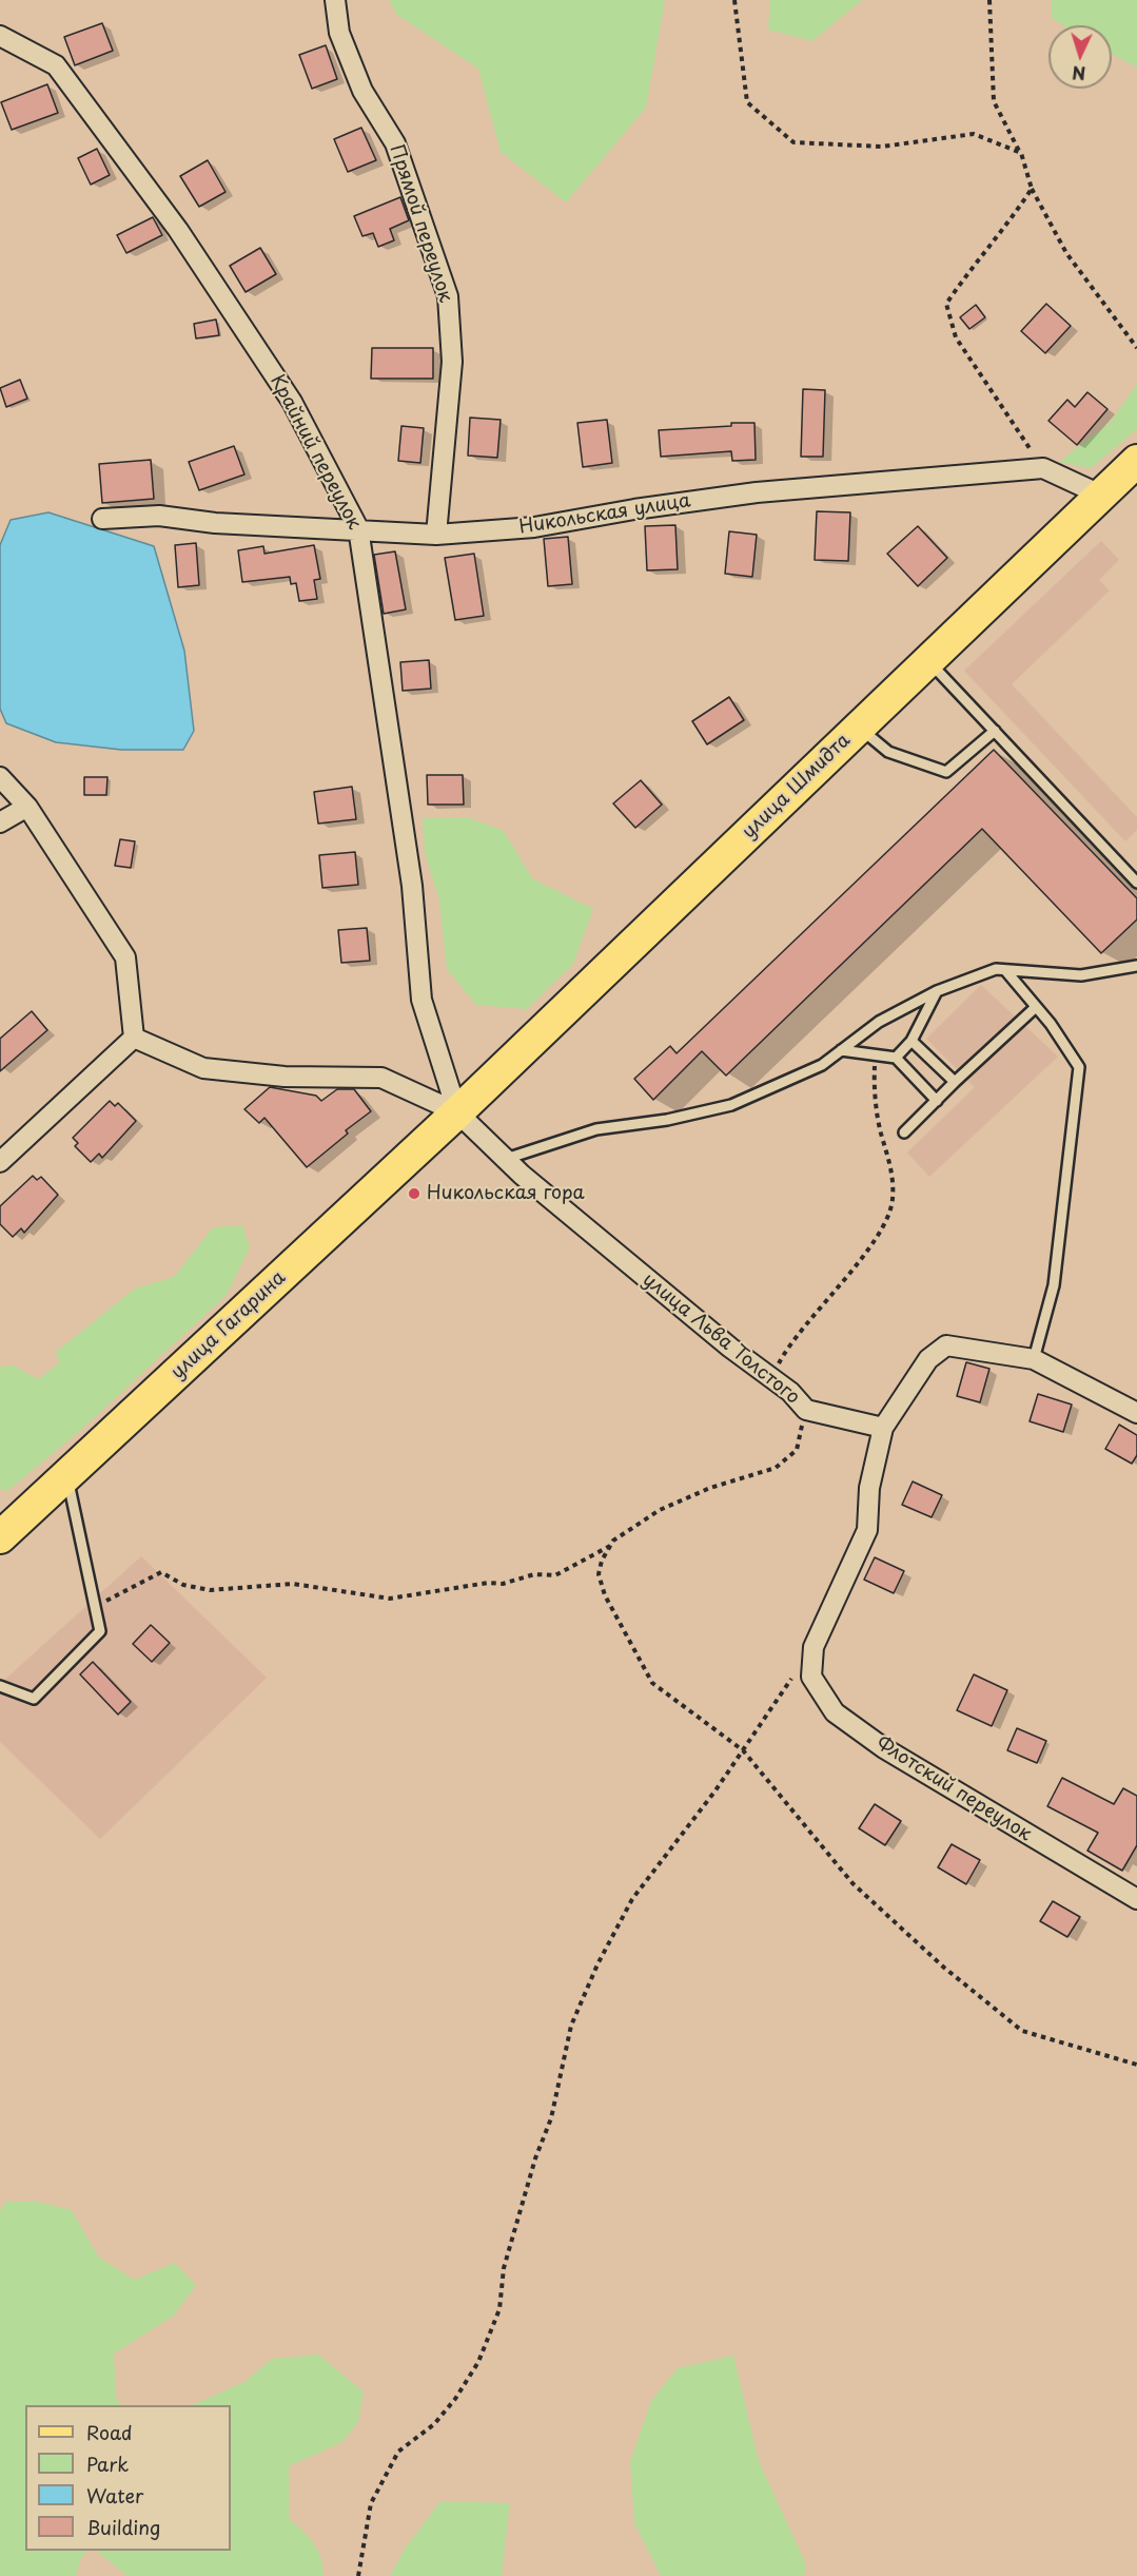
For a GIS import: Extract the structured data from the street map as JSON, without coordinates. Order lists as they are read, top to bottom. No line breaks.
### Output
{"streets":{"main road":["улица Шмидта","улица Гагарина"],"street":["Прямой переулок","Крайний переулок","Никольская улица","улица Льва Толстого","Флотский переулок"]},"crossings":[["Прямой переулок","Никольская улица"],["Крайний переулок","Никольская улица"],["Крайний переулок","улица Шмидта"],["Крайний переулок","улица Гагарина"],["Крайний переулок","улица Льва Толстого"],["Никольская улица","улица Шмидта"],["улица Шмидта","улица Гагарина"],["улица Шмидта","улица Льва Толстого"],["улица Гагарина","улица Льва Толстого"],["улица Льва Толстого","Флотский переулок"]],"places":["Никольская гора"],"legend":["Road","Park","Water","Building"],"north":"bottom"}
